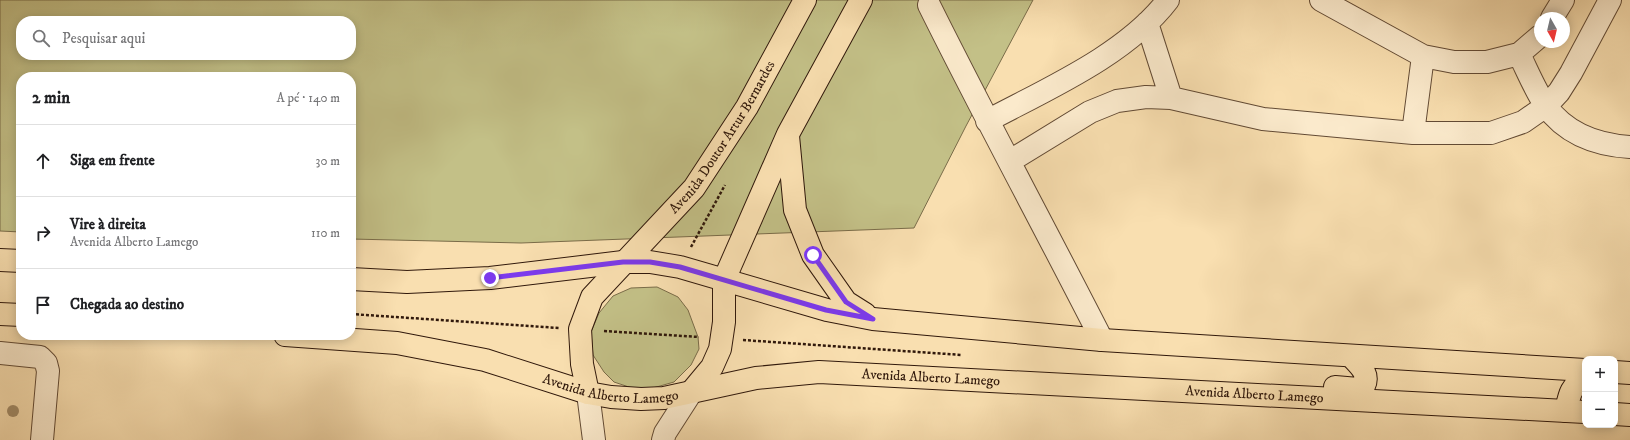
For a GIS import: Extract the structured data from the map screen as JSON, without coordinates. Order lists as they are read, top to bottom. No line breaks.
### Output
{"streets":{"main road":["Avenida Doutor Artur Bernardes","Avenida Alberto Lamego"]},"crossings":[["Avenida Doutor Artur Bernardes","Avenida Alberto Lamego"]],"north":"bottom","page":{"search":"Pesquisar aqui","heading":["2 min","A pé · 140 m"],"list":[["Siga em frente","30 m"],["Vire à direita","Avenida Alberto Lamego","110 m"],"Chegada ao destino"],"map_buttons":["+","−"]}}
